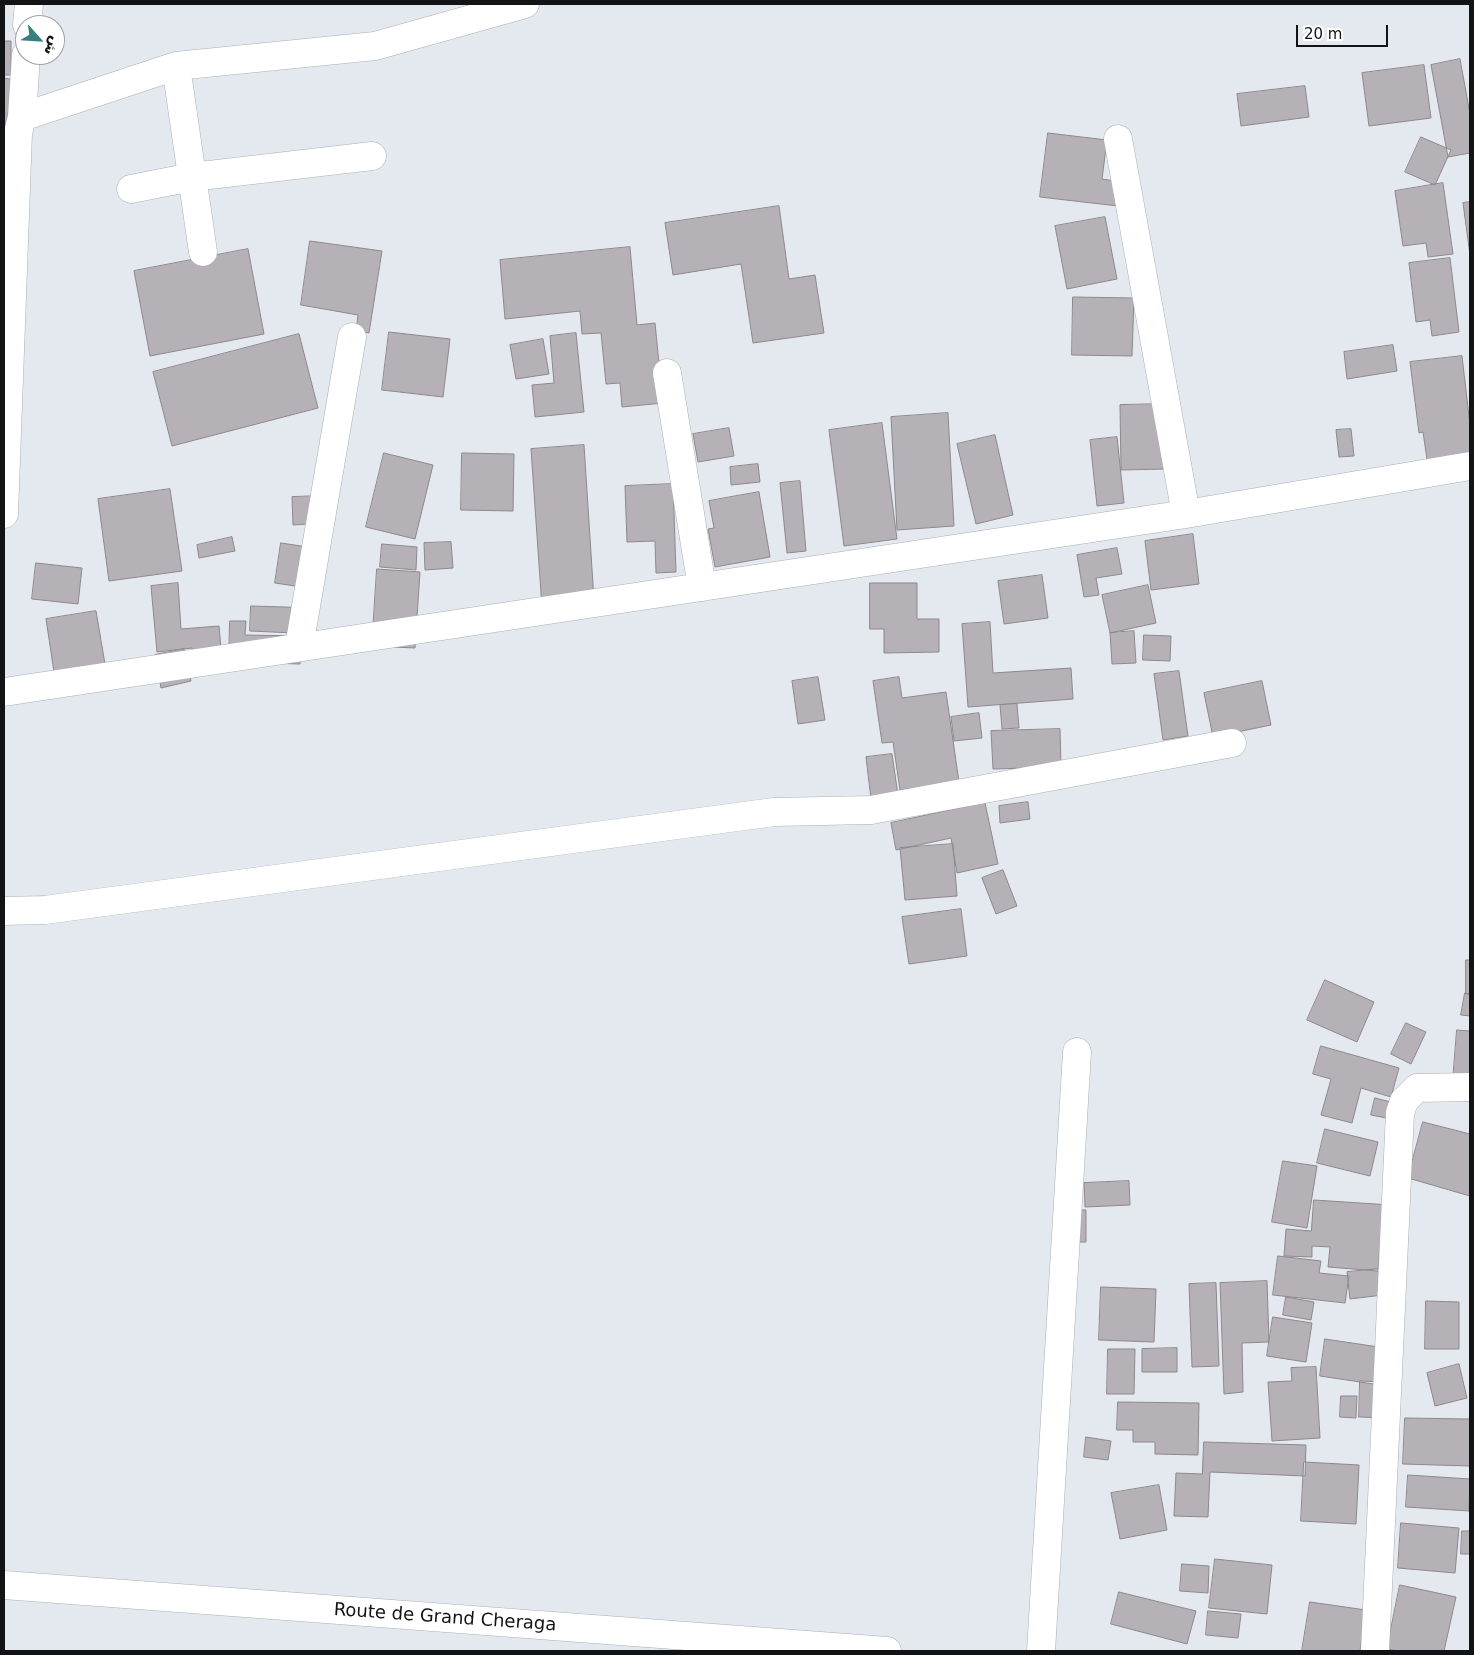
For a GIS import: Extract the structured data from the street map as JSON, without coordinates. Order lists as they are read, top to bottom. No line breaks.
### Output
{"streets":{"street":["Route de Grand Cheraga"]},"scale_bar":"20 m","north":"bottom right"}
